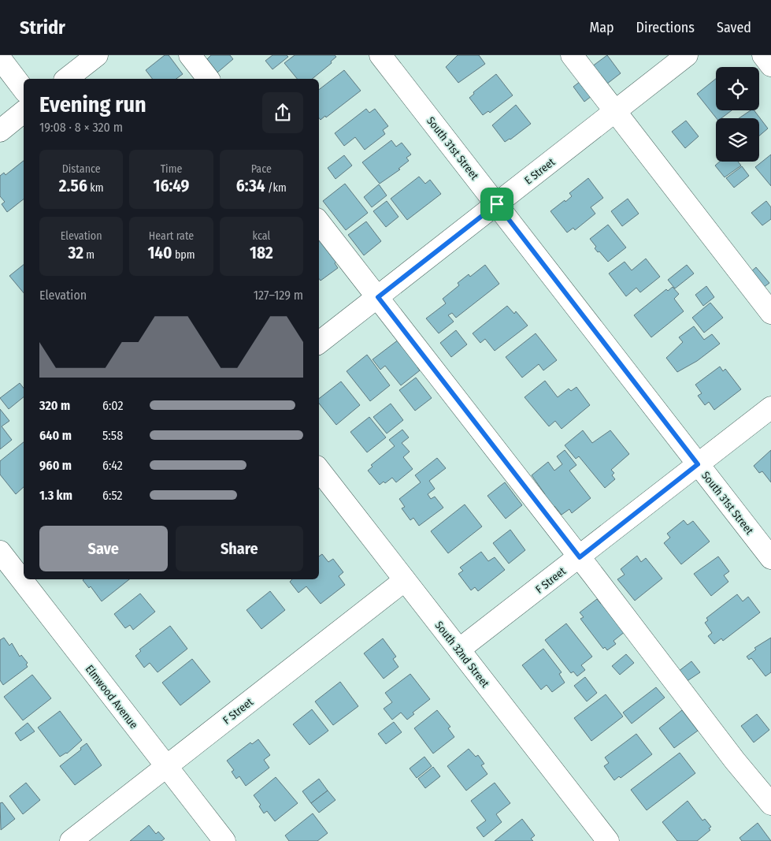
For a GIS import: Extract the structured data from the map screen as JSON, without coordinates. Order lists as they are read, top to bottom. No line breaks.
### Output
{"streets":{"street":["South 31st Street","E Street","F Street","South 32nd Street","Elmwood Avenue"]},"crossings":[["South 31st Street","E Street"],["South 31st Street","F Street"],["F Street","South 32nd Street"],["F Street","Elmwood Avenue"]],"page":{"header":"Stridr","nav":["Map","Directions","Saved"],"heading":["Evening run","19:08 · 8 × 320 m"],"stats":[["Distance","2.56 km"],["Time","16:49"],["Pace","6:34 /km"],["Elevation","32 m"],["Heart rate","140 bpm"],["kcal","182"]],"chart":["Elevation","127–129 m"],"list":[{"name":"320 m","note":"6:02"},{"name":"640 m","note":"5:58"},{"name":"960 m","note":"6:42"},{"name":"1.3 km","note":"6:52"}],"buttons":["Save","Share"]}}
